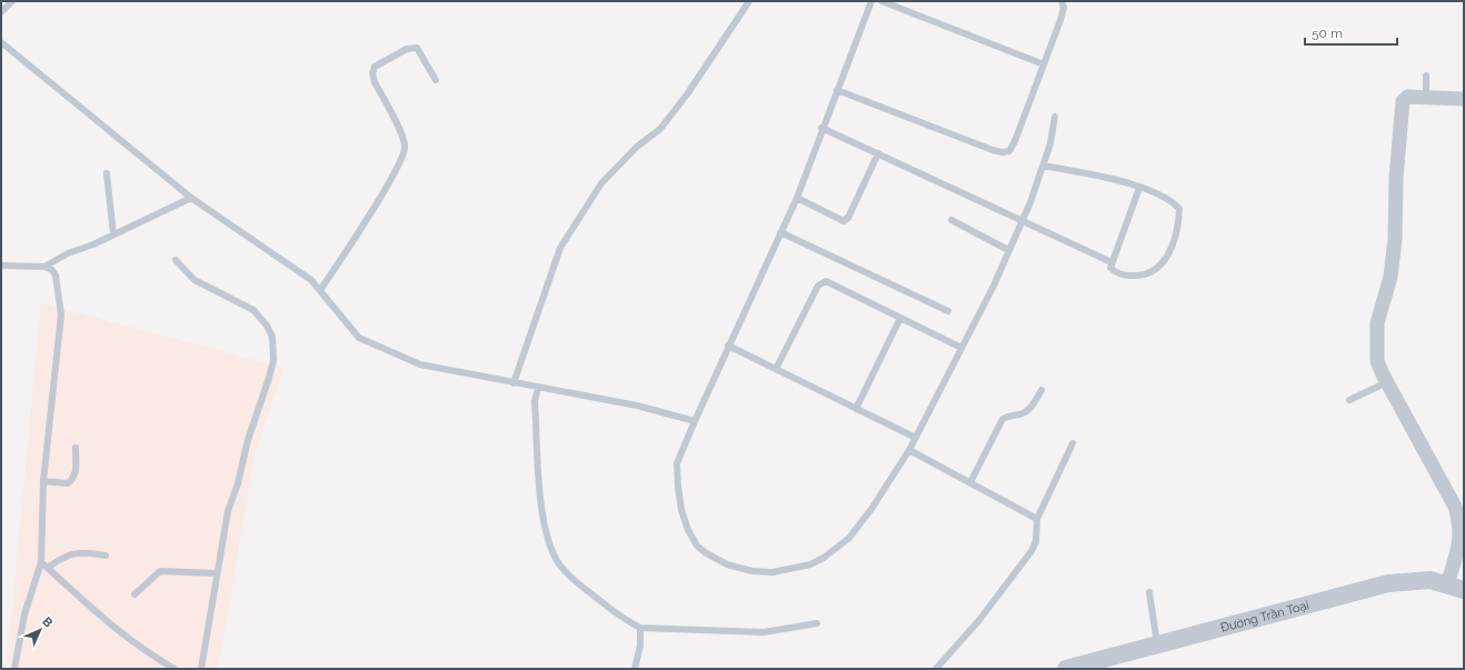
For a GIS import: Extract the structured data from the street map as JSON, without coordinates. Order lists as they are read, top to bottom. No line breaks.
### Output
{"streets":{"street":["Đường Trần Toại"]},"scale_bar":"50 m","north":"top right"}
